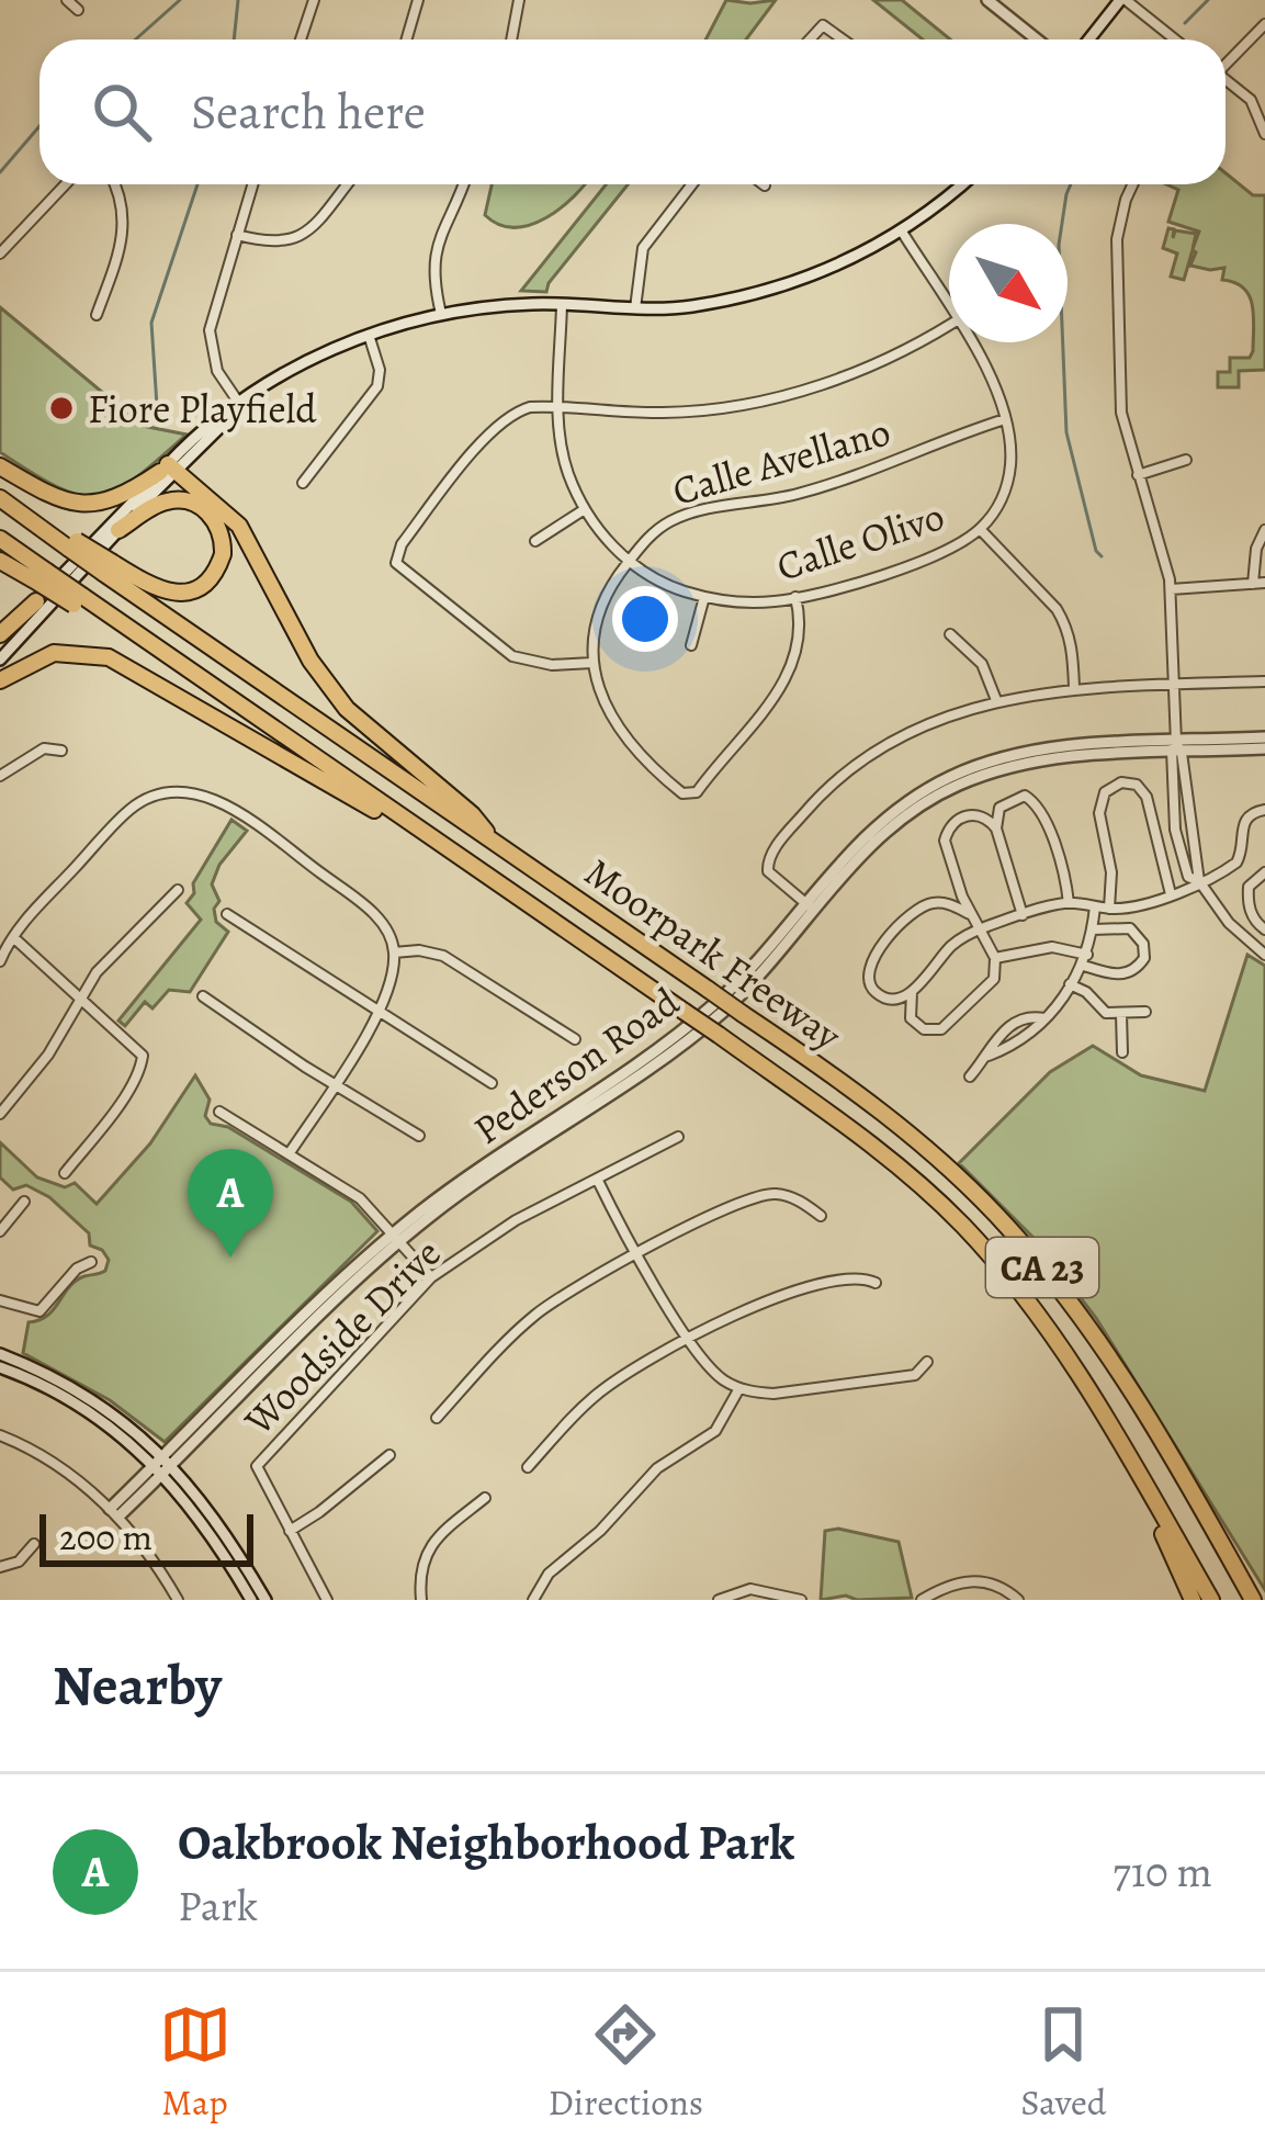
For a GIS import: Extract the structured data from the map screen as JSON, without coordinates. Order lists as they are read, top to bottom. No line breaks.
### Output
{"streets":{"highway":["Moorpark Freeway","CA 23"],"main road":["Pederson Road"],"street":["Calle Avellano","Calle Olivo","Woodside Drive"]},"crossings":[["Calle Avellano","Calle Olivo"]],"places":["Fiore Playfield"],"scale_bar":"200 m","north":"bottom right","page":{"search":"Search here","pins":"A","scale":"200 m","heading":"Nearby","list":[{"mark":"A","name":"Oakbrook Neighborhood Park","note":"Park","value":"710 m"}],"nav":["Map","Directions","Saved"]}}
